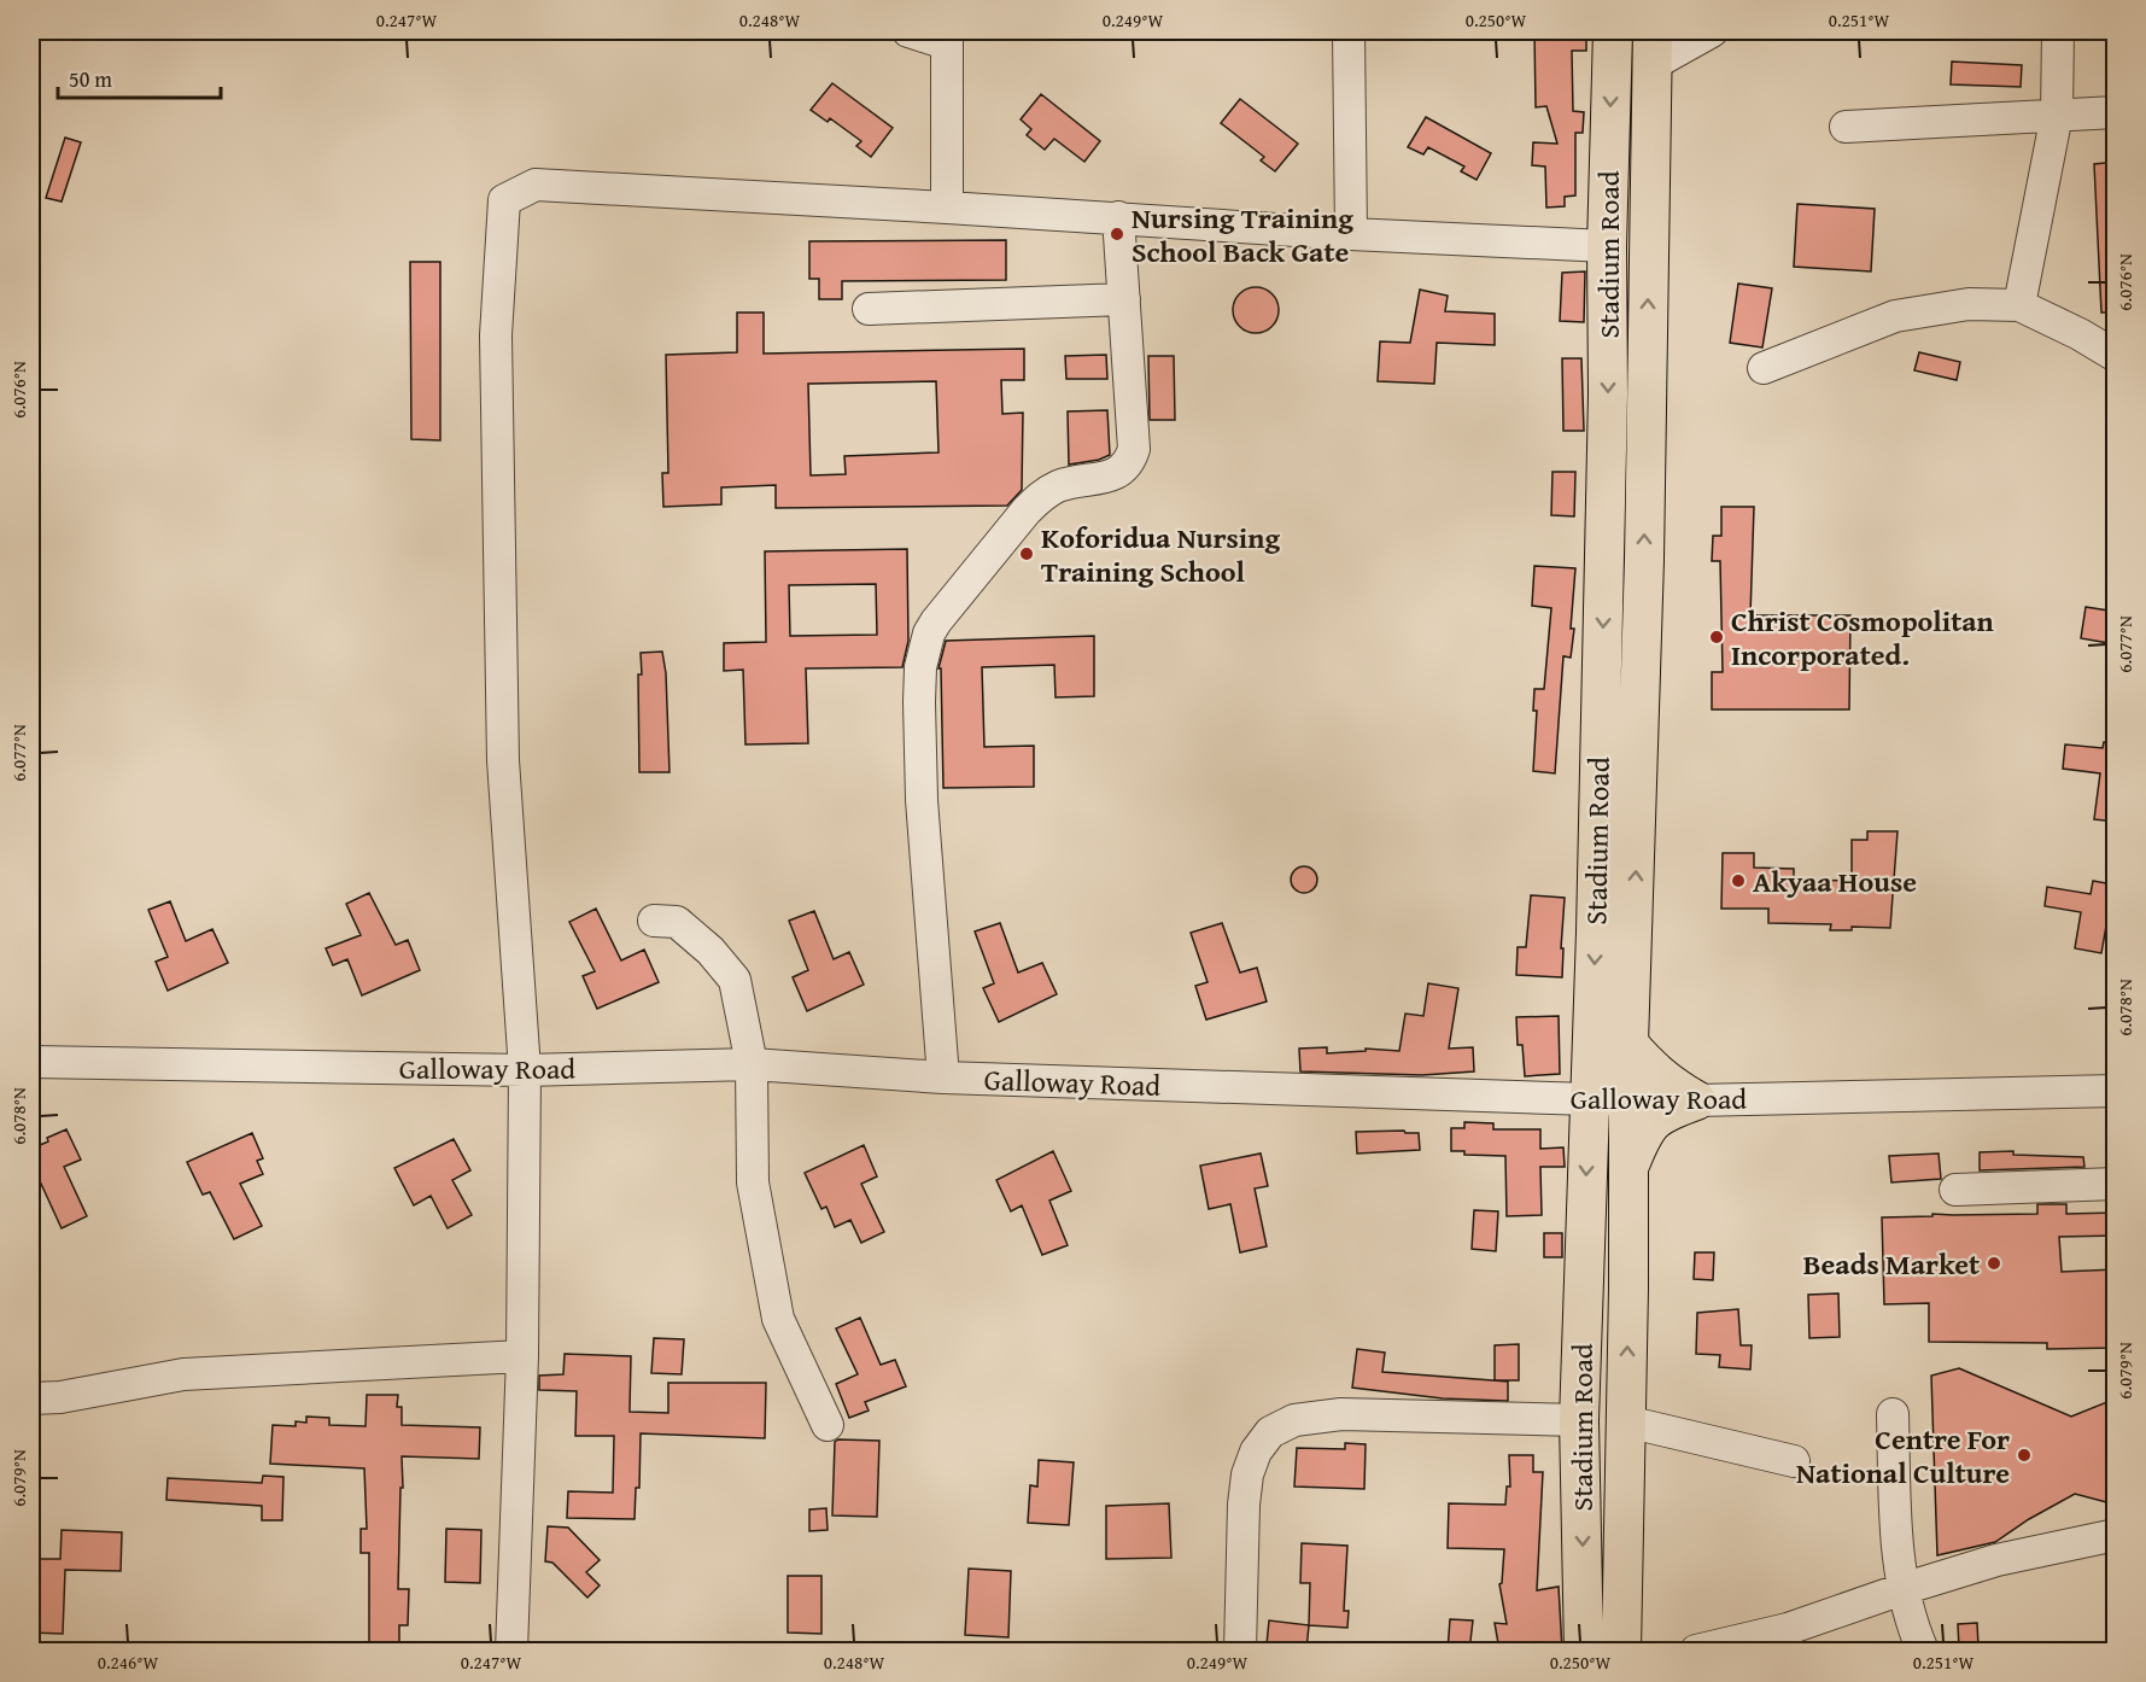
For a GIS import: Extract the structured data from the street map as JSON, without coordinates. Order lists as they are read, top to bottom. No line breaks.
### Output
{"streets":{"main road":["Stadium Road"],"street":["Galloway Road"]},"crossings":[["Stadium Road","Galloway Road"]],"places":["Nursing Training School Back Gate","Koforidua Nursing Training School","Christ Cosmopolitan Incorporated.","Akyaa House","Beads Market","Centre For National Culture"],"scale_bar":"50 m","coordinates":["0.247°W","0.248°W","0.249°W","0.250°W","0.251°W","6.076°N","6.077°N","6.078°N","6.079°N","0.246°W"]}
